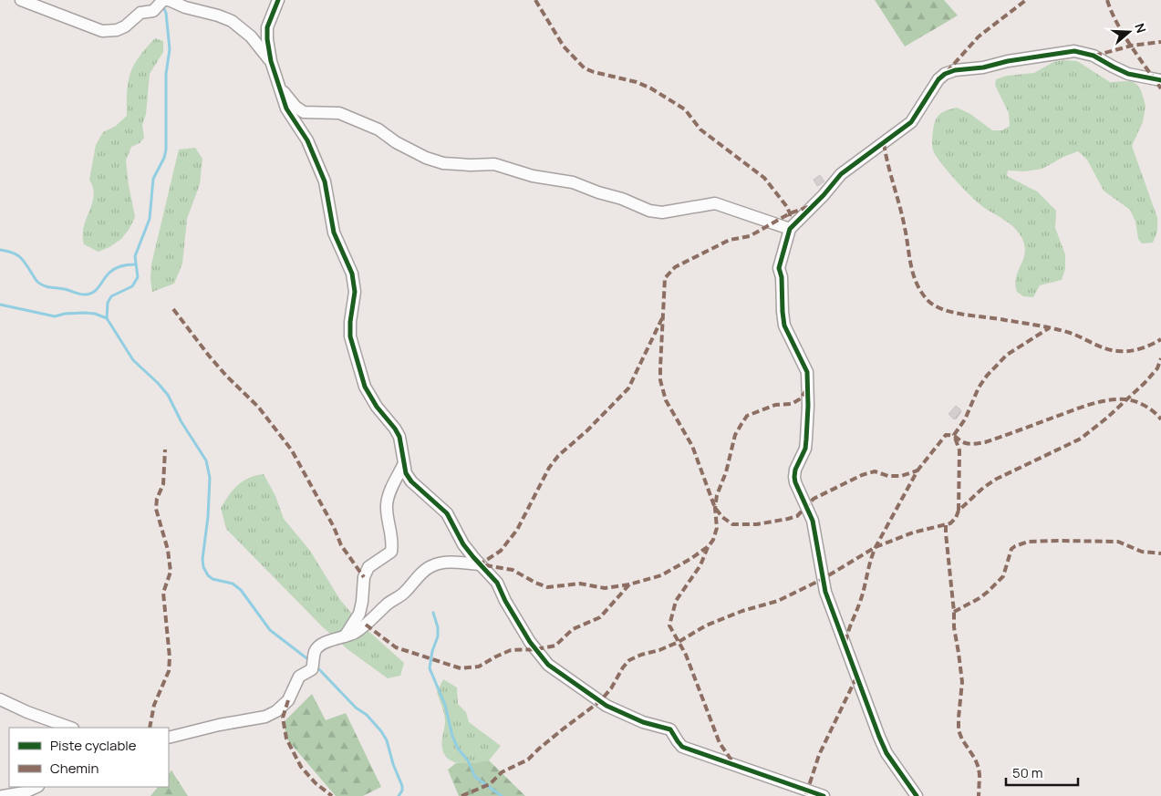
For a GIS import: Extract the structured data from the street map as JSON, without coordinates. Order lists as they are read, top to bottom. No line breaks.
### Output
{"legend":["Piste cyclable","Chemin"],"scale_bar":"50 m","north":"right"}
